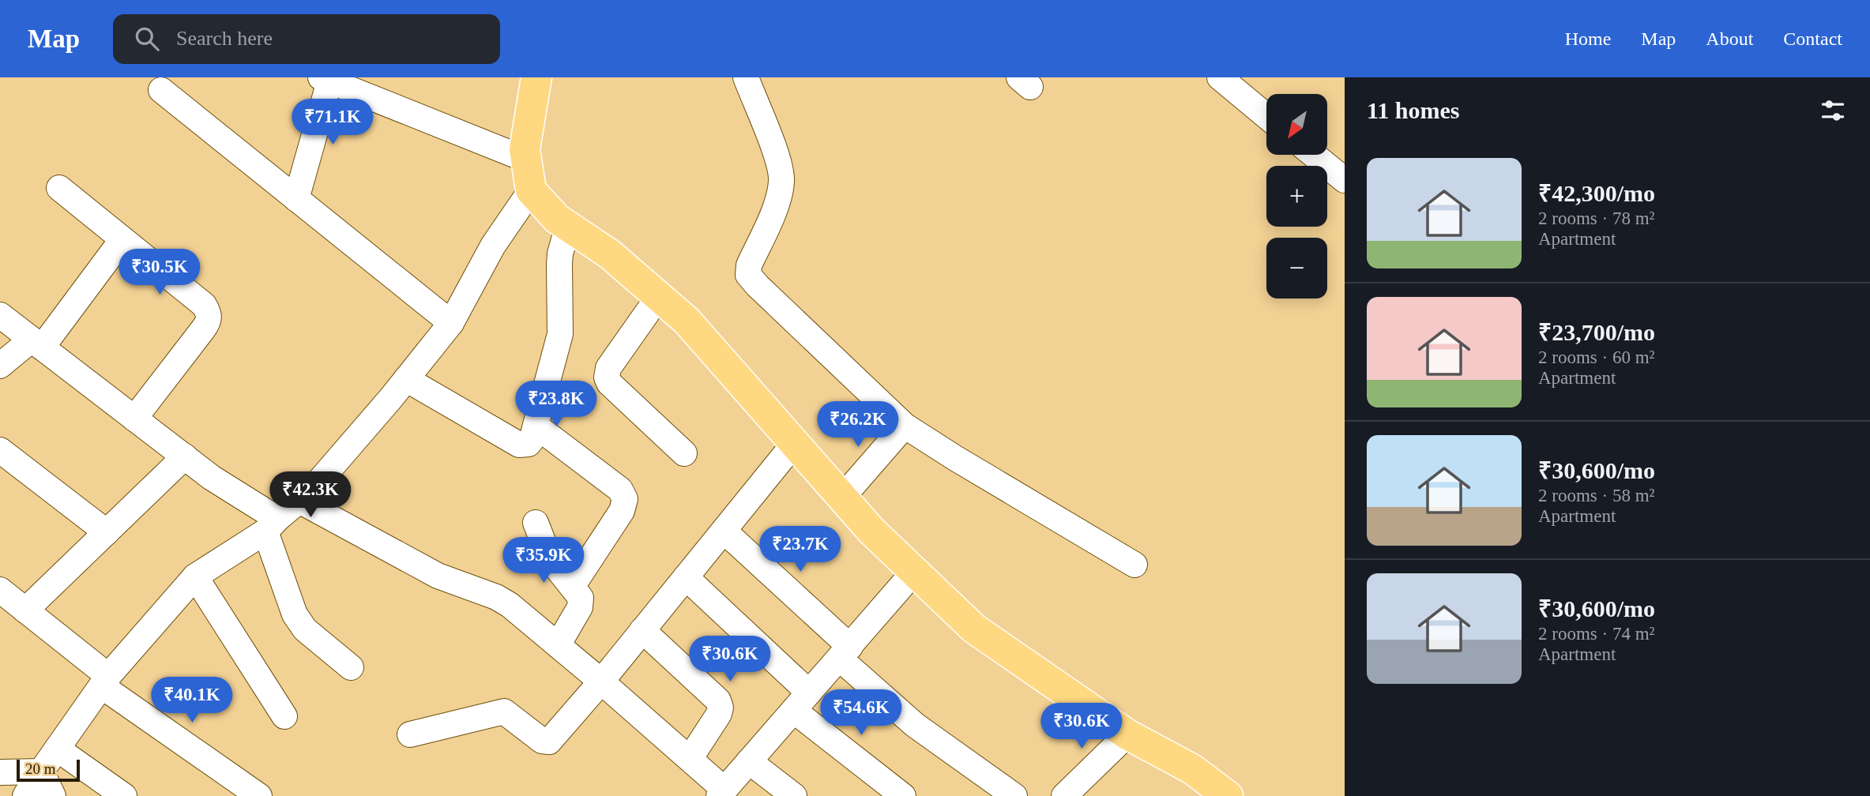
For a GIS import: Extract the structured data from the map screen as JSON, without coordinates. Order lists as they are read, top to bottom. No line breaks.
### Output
{"scale_bar":"20 m","north":"bottom left","page":{"header":"Map","search":"Search here","nav":["Home","Map","About","Contact"],"heading":"11 homes","map_buttons":["+","−"],"price":["₹71.1K","₹30.5K","₹23.8K","₹26.2K","₹42.3K","₹23.7K","₹35.9K","₹30.6K","₹40.1K","₹54.6K","₹30.6K"],"list":[{"name":"₹42,300/mo","note":"2 rooms · 78 m² · Apartment"},{"name":"₹23,700/mo","note":"2 rooms · 60 m² · Apartment"},{"name":"₹30,600/mo","note":"2 rooms · 58 m² · Apartment"},{"name":"₹30,600/mo","note":"2 rooms · 74 m² · Apartment"}],"scale":"20 m"}}
